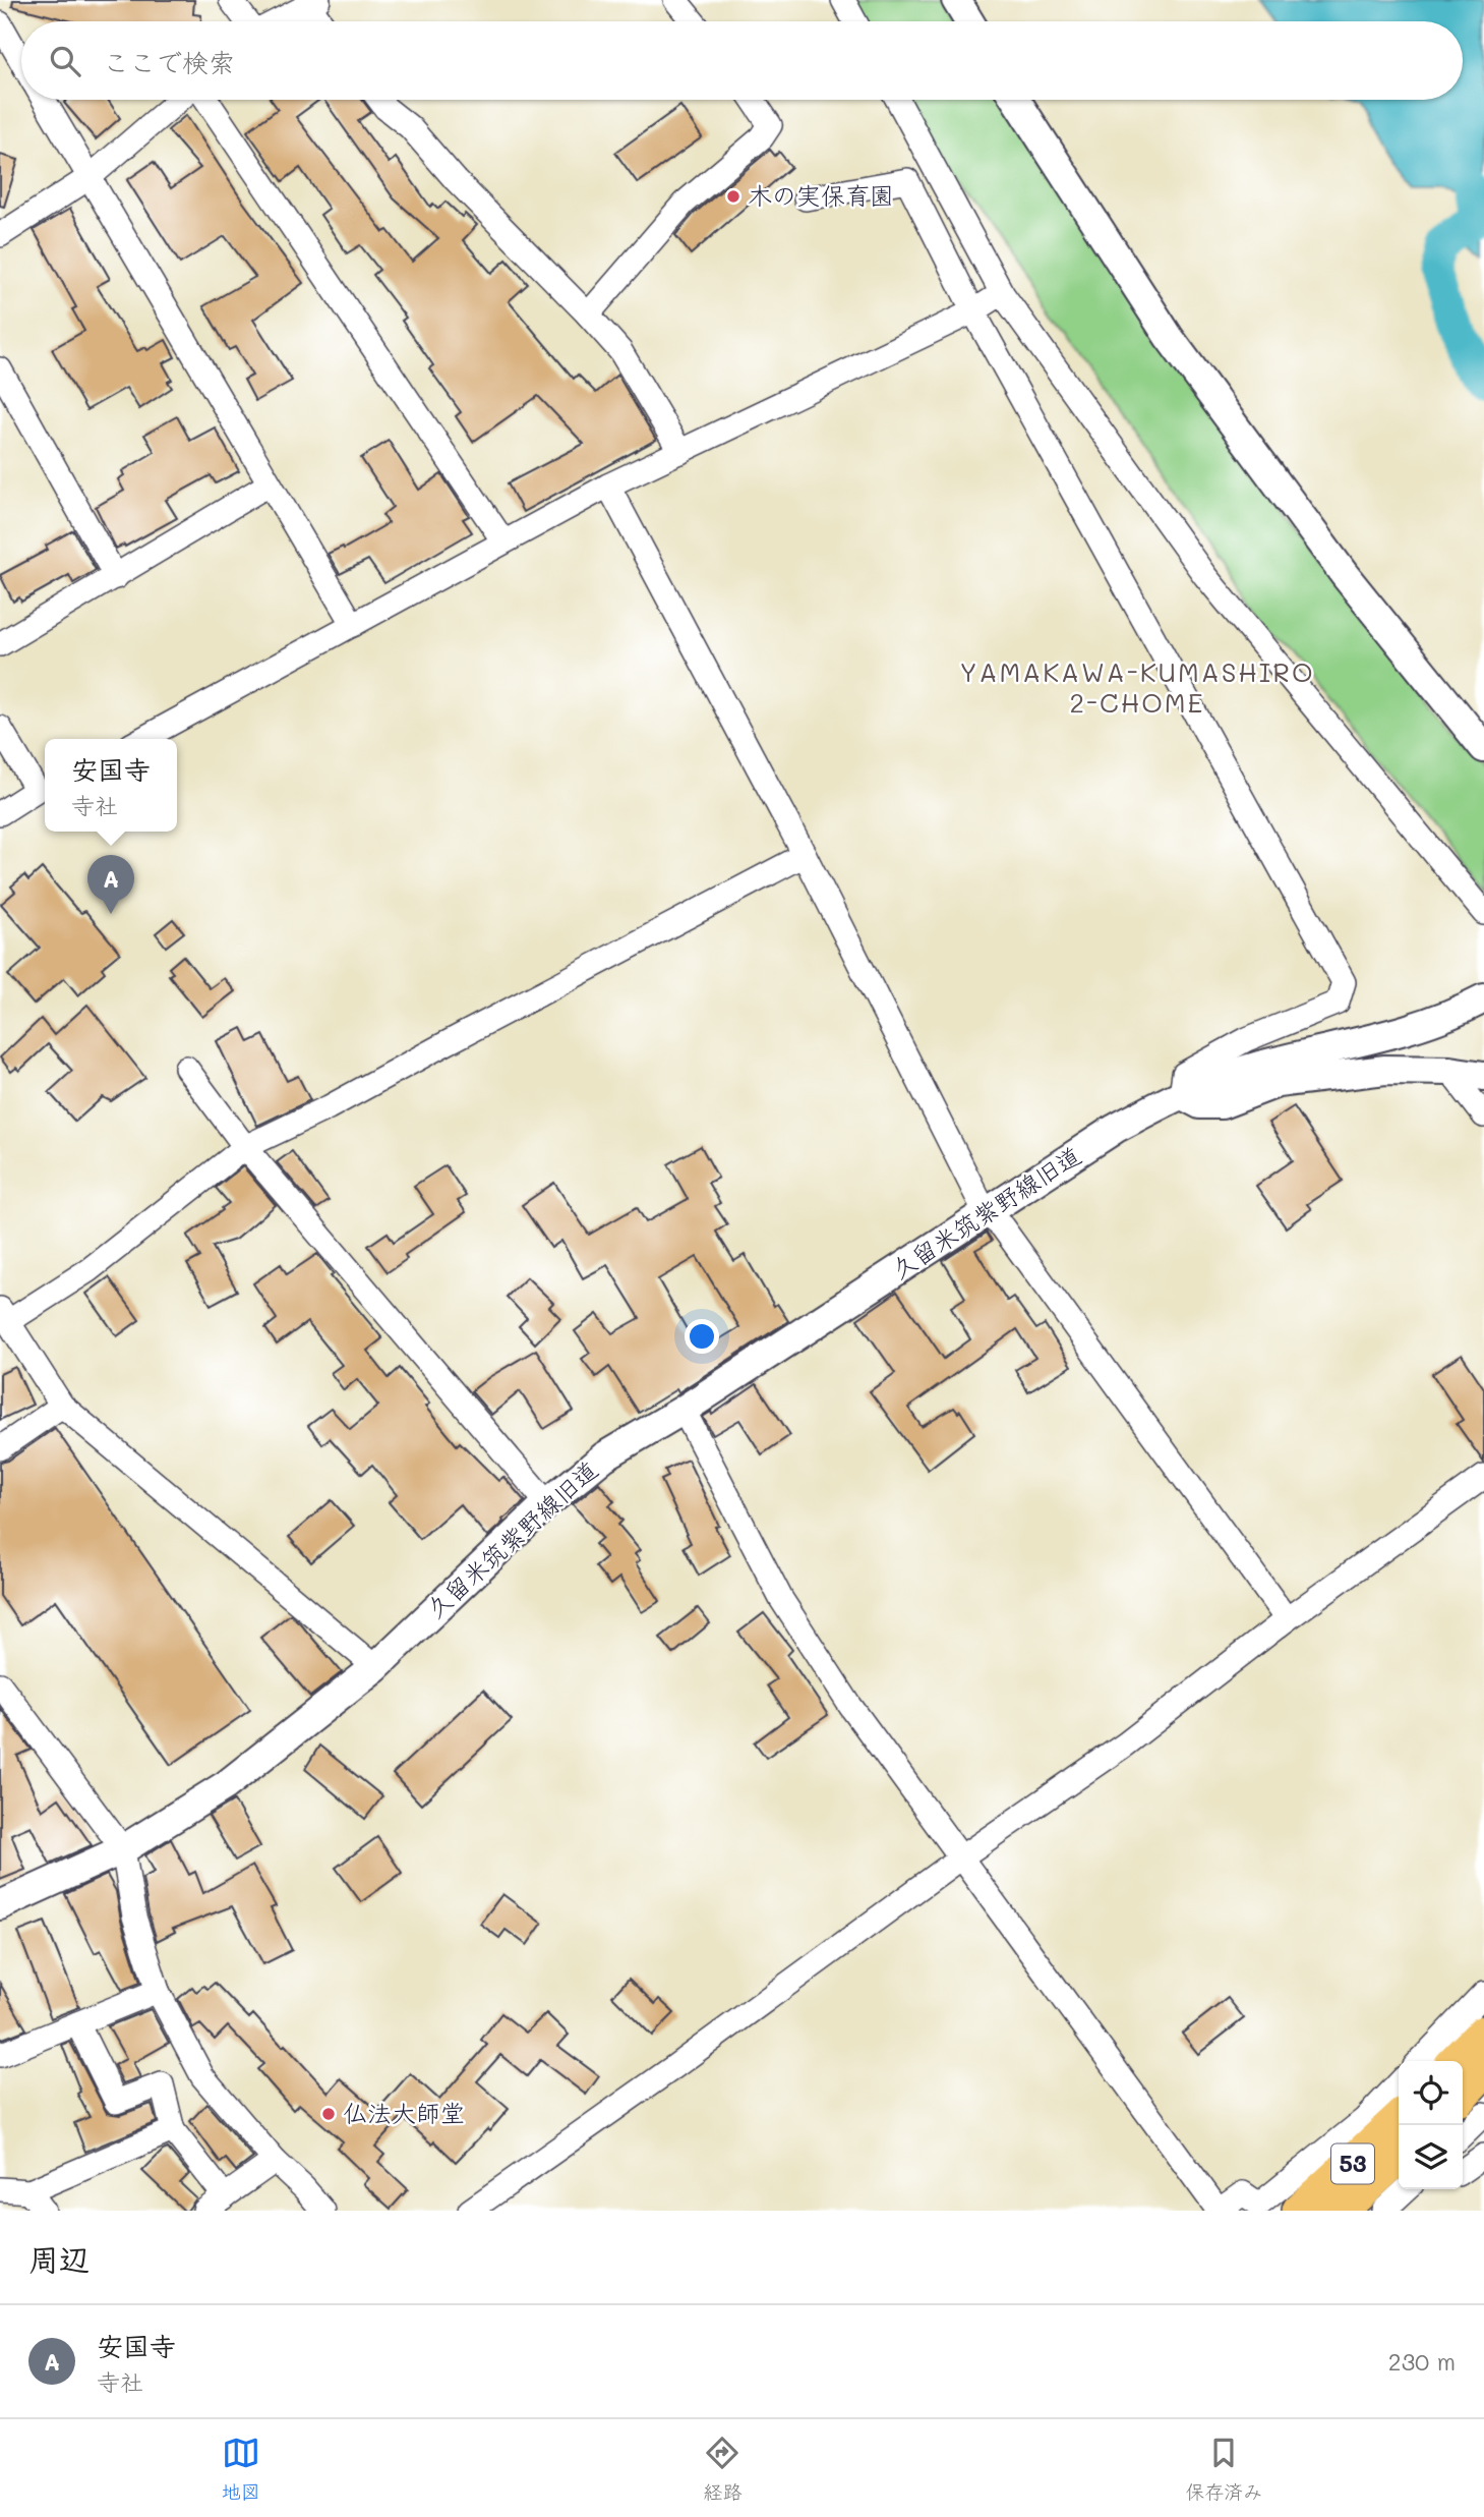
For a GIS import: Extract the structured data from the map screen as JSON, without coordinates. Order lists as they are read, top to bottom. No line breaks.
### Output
{"streets":{"main road":["53"],"street":["久留米筑紫野線旧道"]},"districts":["YAMAKAWA-KUMASHIRO 2-CHOME"],"places":["木の実保育園","仏法大師堂"],"page":{"search":"ここで検索","popup":["安国寺","寺社"],"pins":"A","heading":"周辺","list":[{"mark":"A","name":"安国寺","note":"寺社","value":"230 m"}],"nav":["地図","経路","保存済み"]}}
